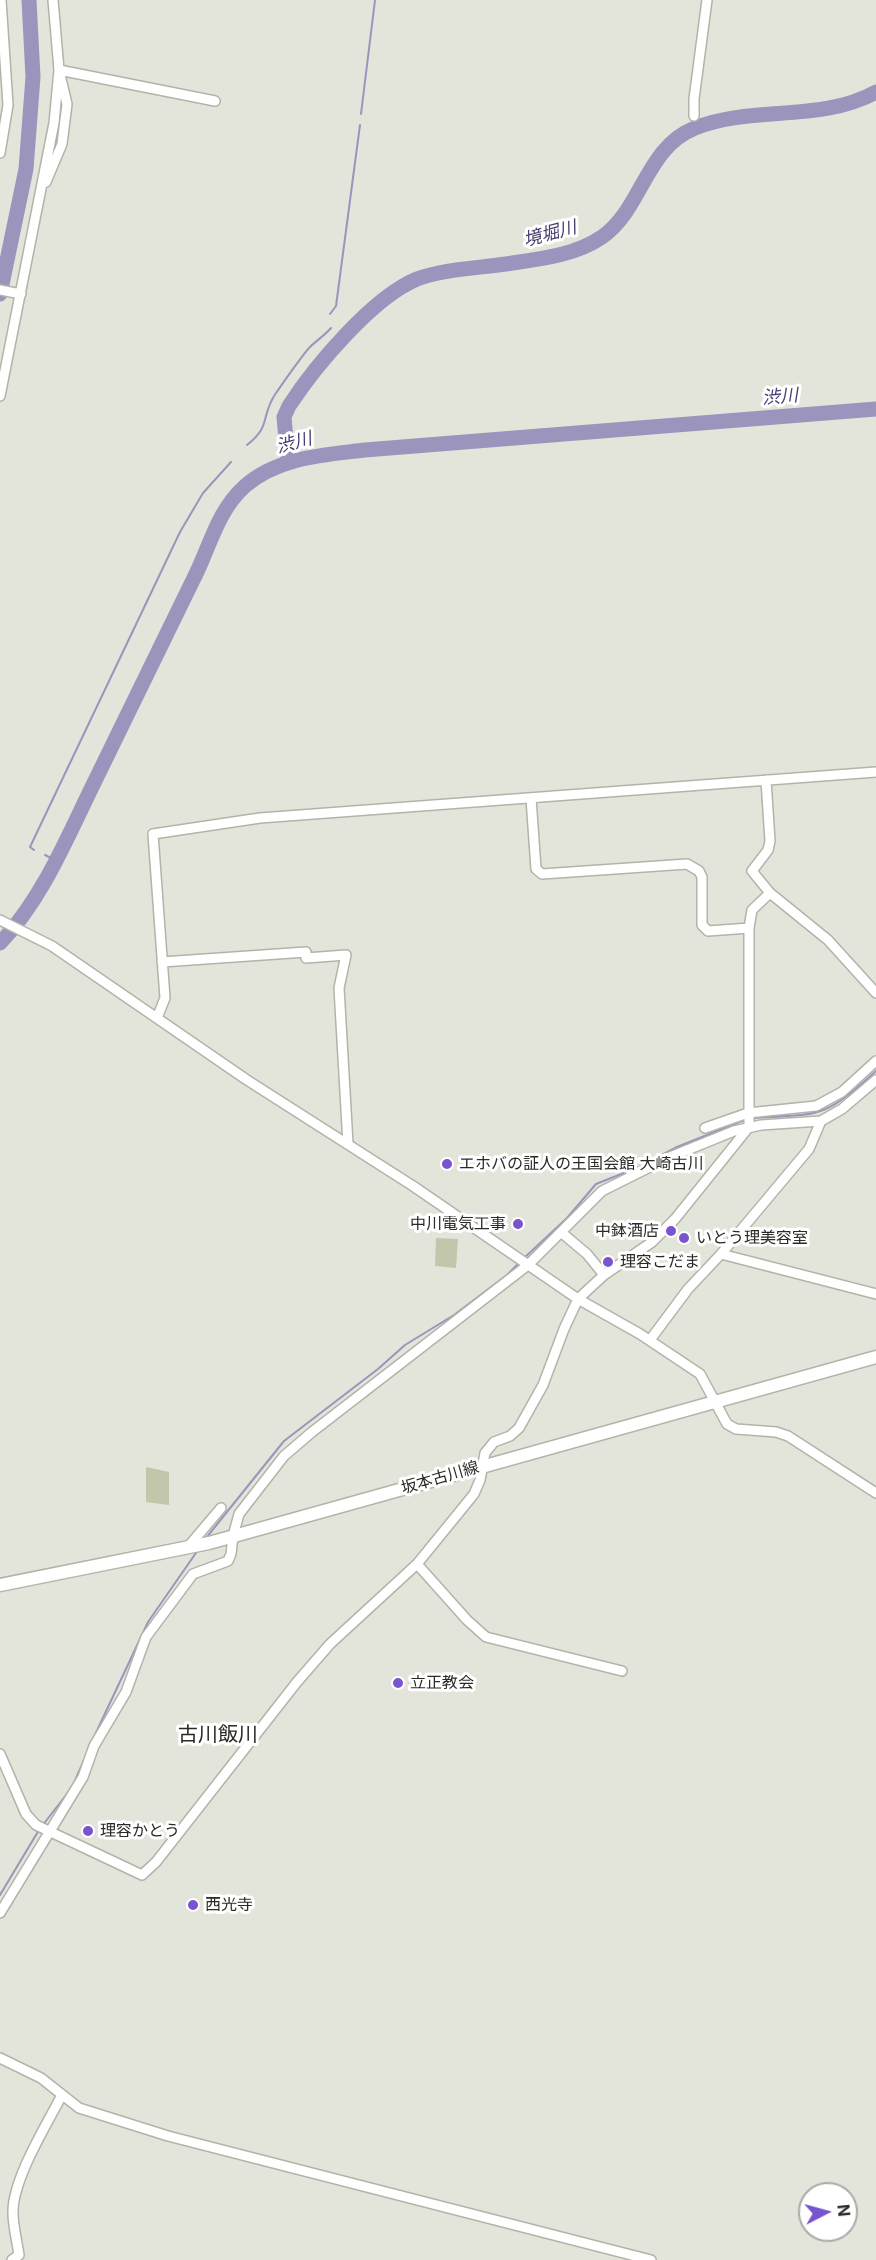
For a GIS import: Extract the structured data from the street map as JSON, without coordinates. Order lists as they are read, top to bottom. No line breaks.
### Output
{"streets":{"main road":["坂本古川線"]},"districts":["古川飯川"],"water":["境堀川","渋川"],"places":["エホバの証人の王国会館 大崎古川","中川電気工事","中鉢酒店","いとう理美容室","理容こだま","立正教会","理容かとう","西光寺"],"north":"right"}
